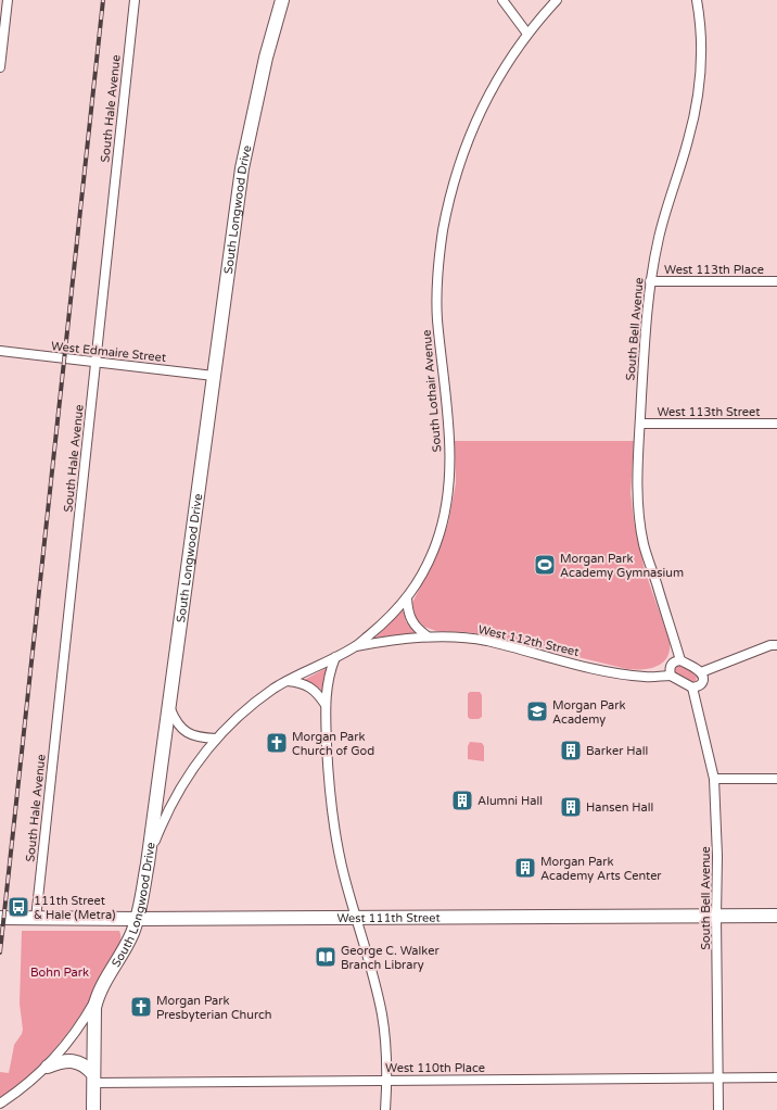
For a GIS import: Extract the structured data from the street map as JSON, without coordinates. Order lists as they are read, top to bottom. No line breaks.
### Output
{"streets":{"street":["South Hale Avenue","South Longwood Drive","West 113th Place","South Bell Avenue","West Edmaire Street","South Lothair Avenue","West 113th Street","West 112th Street","West 111th Street","West 110th Place"]},"crossings":[["South Hale Avenue","West Edmaire Street"],["South Hale Avenue","West 111th Street"],["South Longwood Drive","West Edmaire Street"],["South Longwood Drive","South Lothair Avenue"],["South Longwood Drive","West 111th Street"],["South Longwood Drive","West 110th Place"],["West 113th Place","South Bell Avenue"],["South Bell Avenue","West 113th Street"],["South Bell Avenue","West 111th Street"],["South Bell Avenue","West 110th Place"],["South Lothair Avenue","West 112th Street"]],"parks":["Bohn Park"],"places":{"sports":["Morgan Park Academy Gymnasium"],"school or university":["Morgan Park Academy"],"church":["Morgan Park Church of God","Morgan Park Presbyterian Church"],"building":["Barker Hall","Alumni Hall","Hansen Hall","Morgan Park Academy Arts Center"],"bus stop":["111th Street & Hale (Metra)"],"library":["George C. Walker Branch Library"]}}
